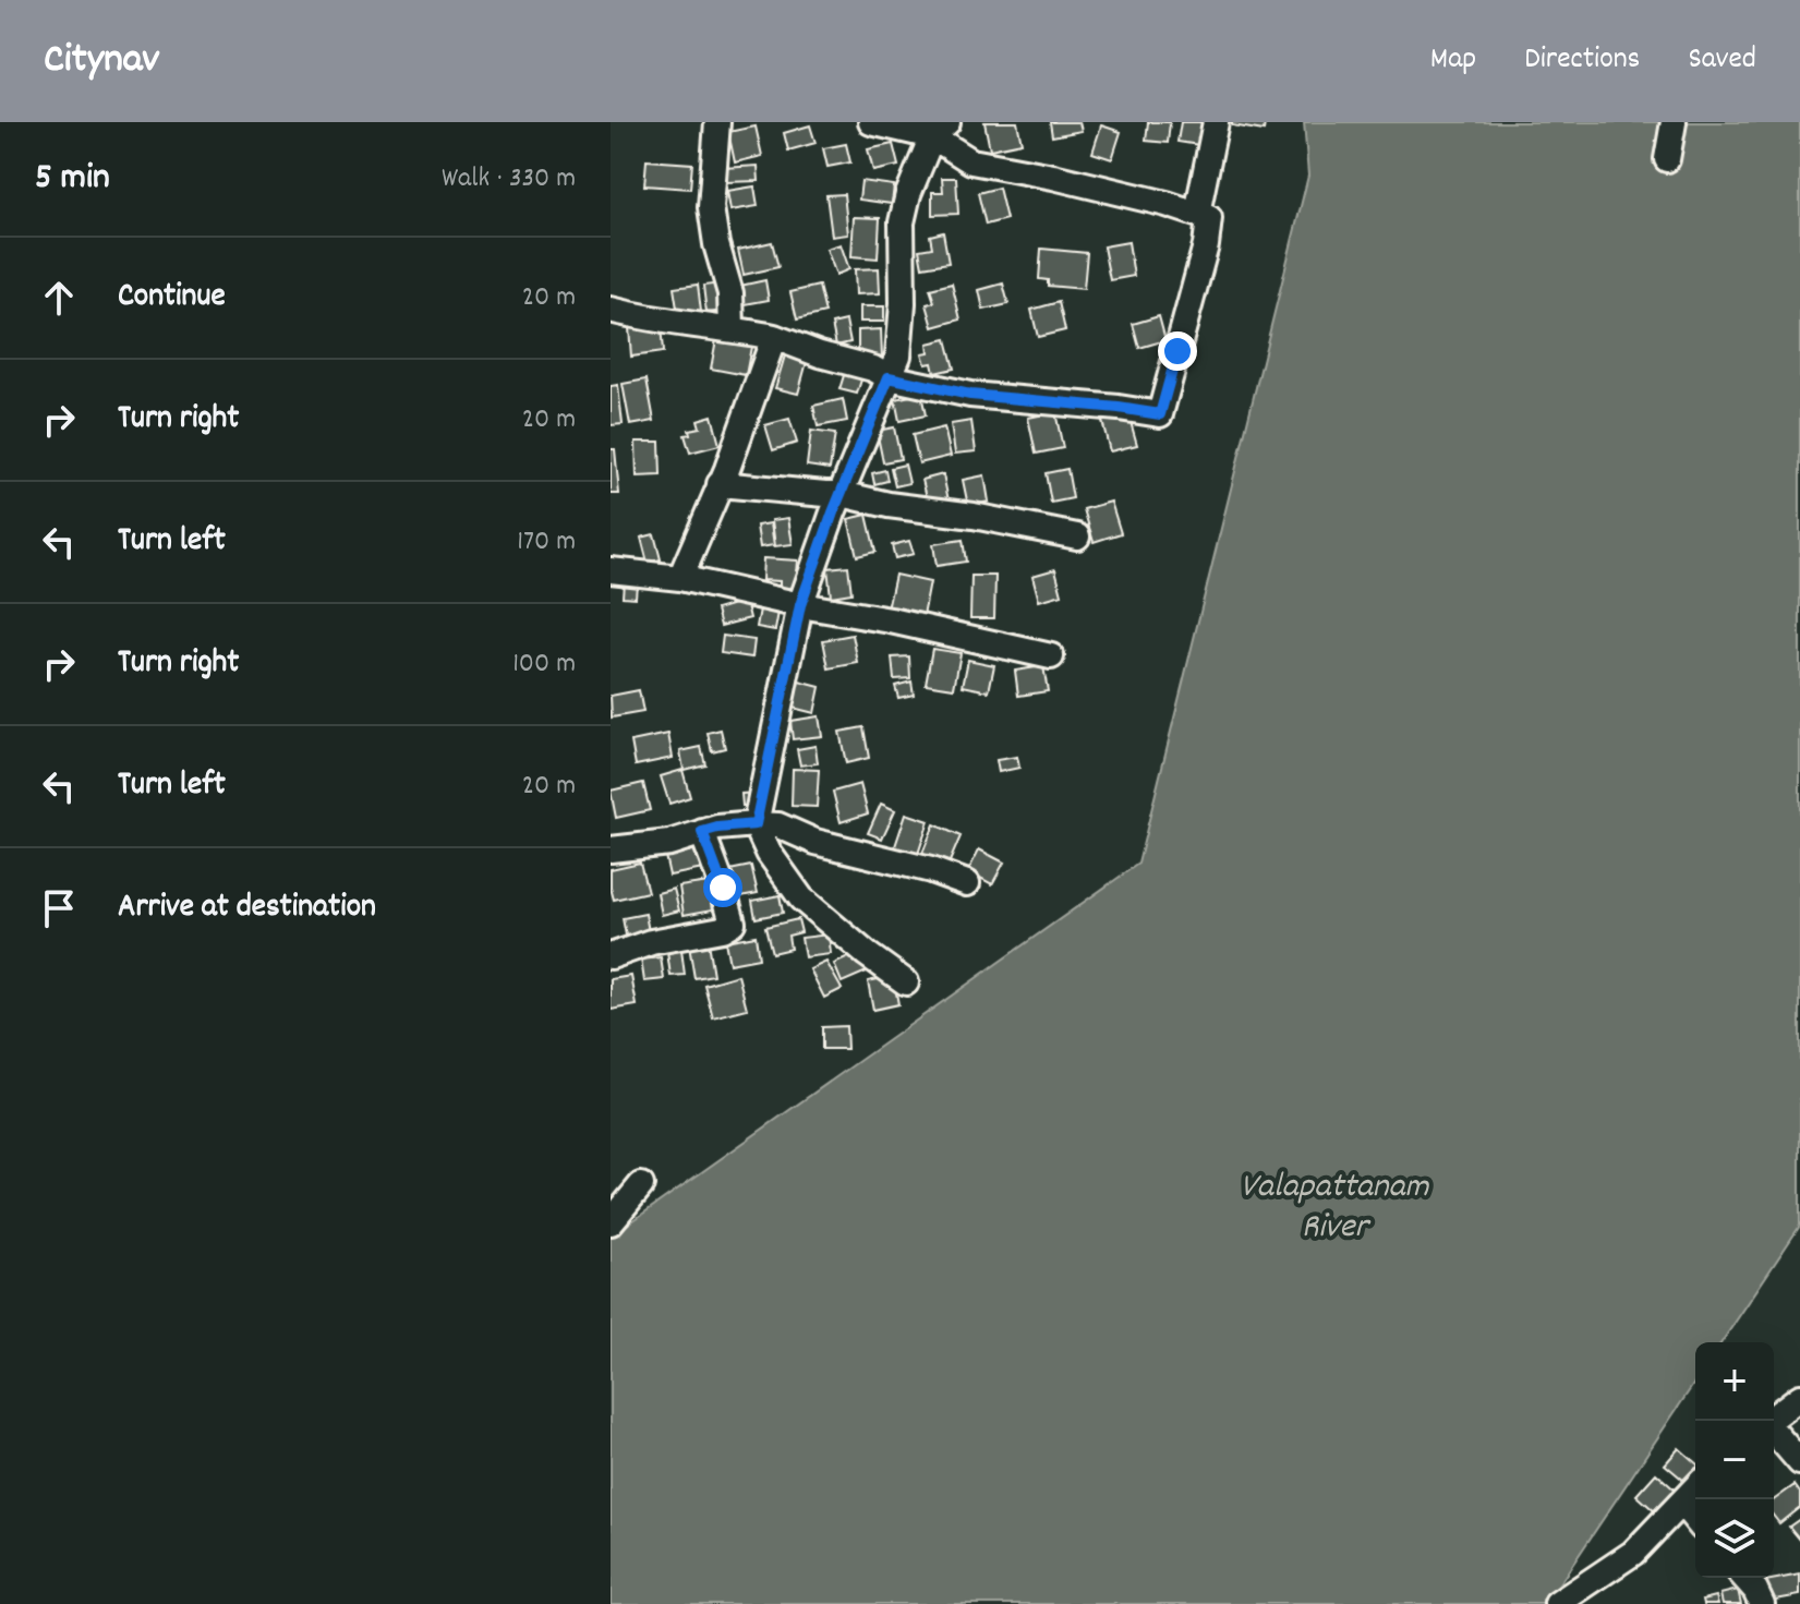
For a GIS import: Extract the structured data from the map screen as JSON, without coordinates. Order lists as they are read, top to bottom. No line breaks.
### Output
{"water":["Valapattanam River"],"page":{"header":"Citynav","nav":["Map","Directions","Saved"],"heading":["5 min","Walk · 330 m"],"list":[["Continue","20 m"],["Turn right","20 m"],["Turn left","170 m"],["Turn right","100 m"],["Turn left","20 m"],"Arrive at destination"],"map_buttons":["+","−"]}}
